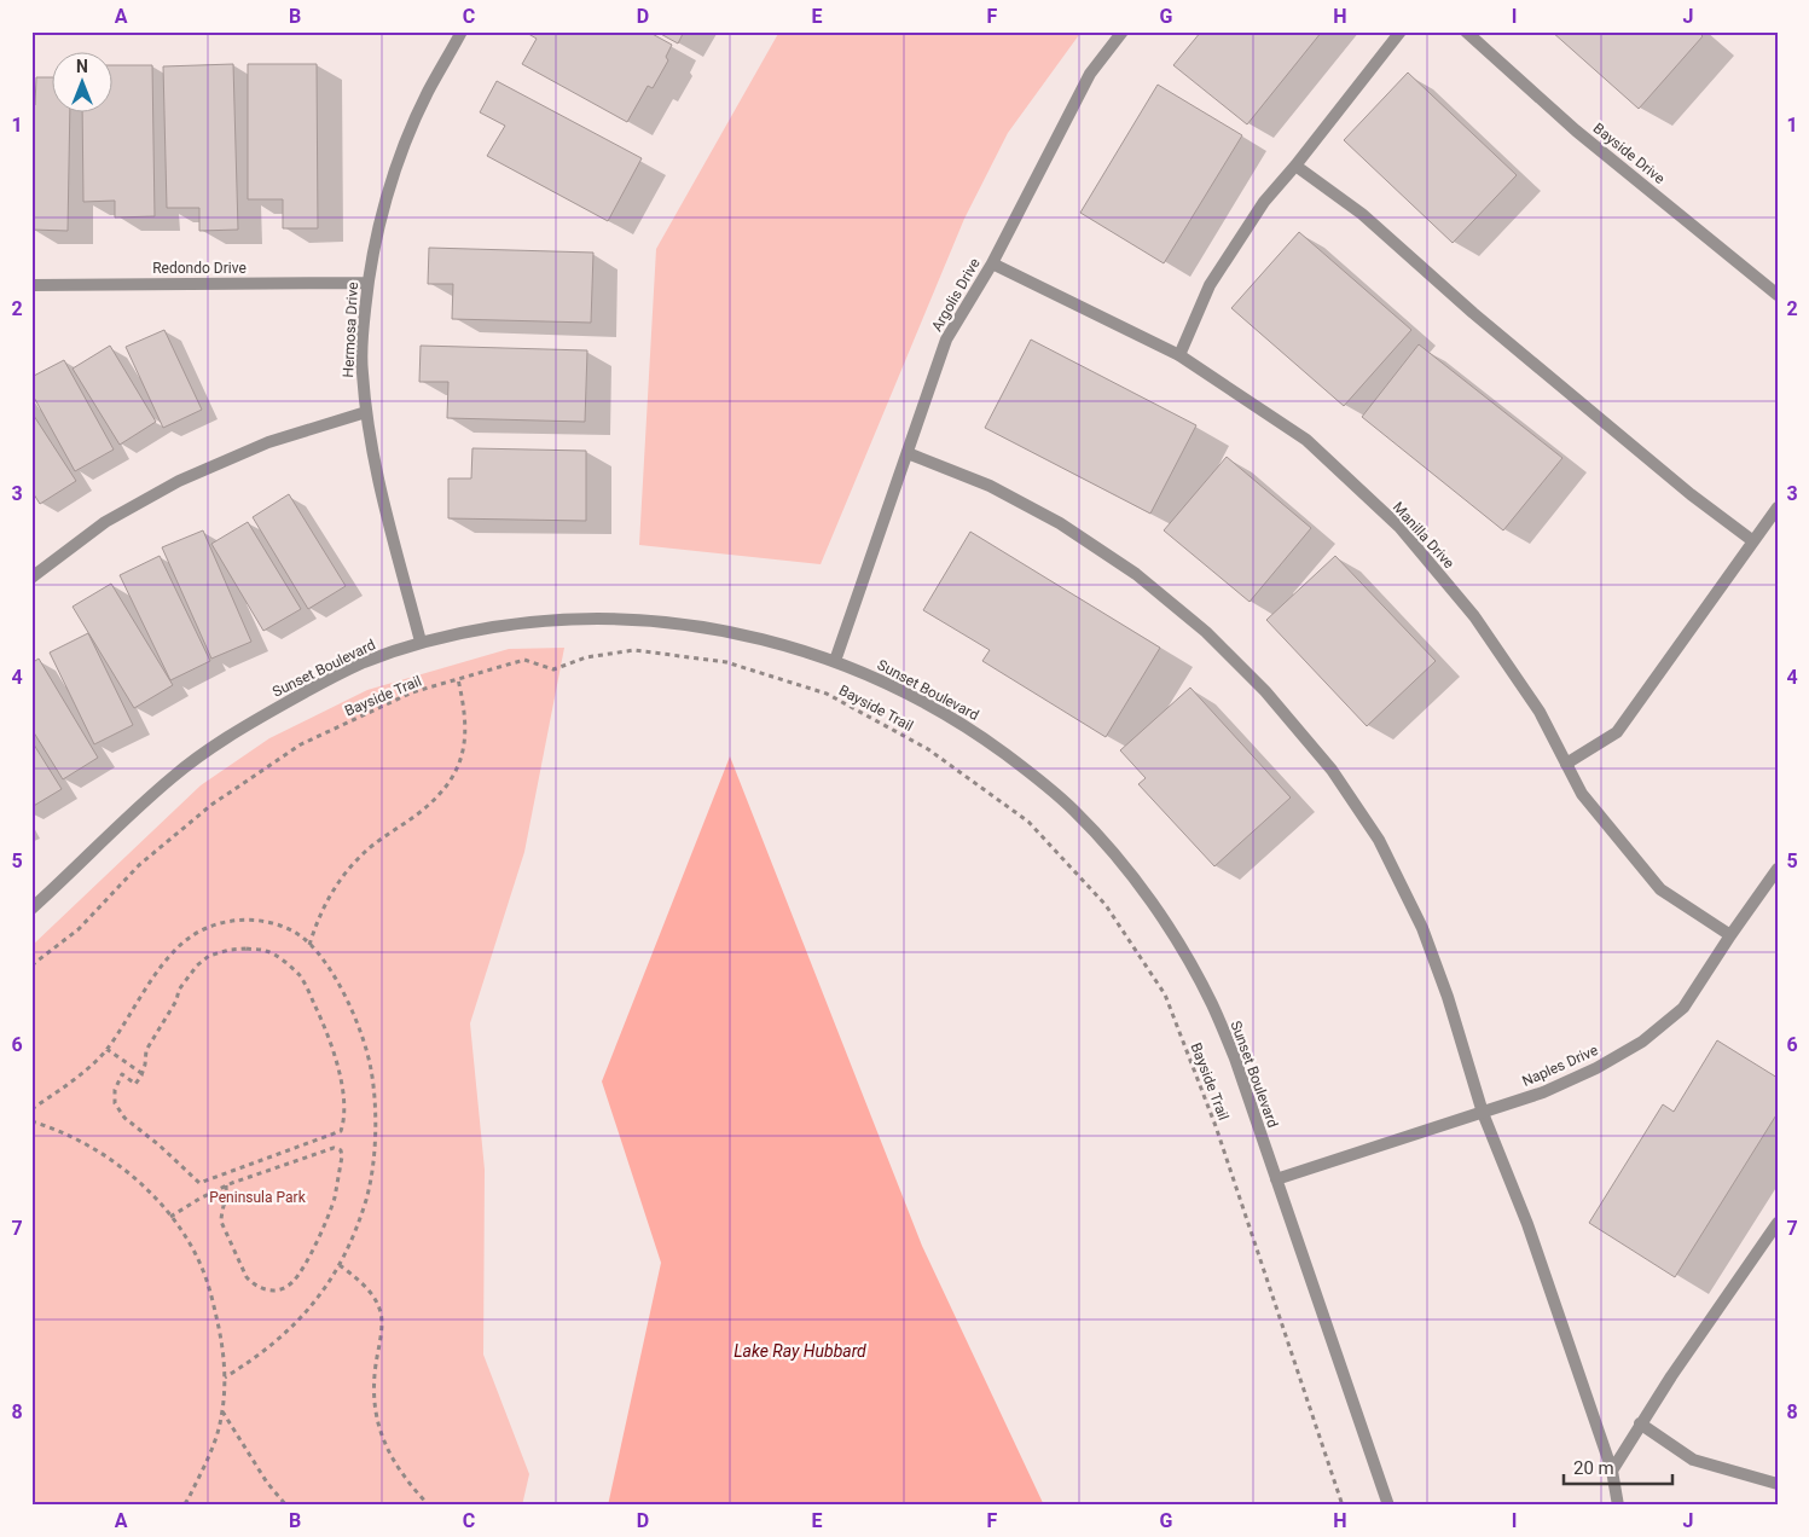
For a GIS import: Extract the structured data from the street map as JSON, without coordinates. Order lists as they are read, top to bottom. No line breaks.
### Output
{"streets":{"street":["Bayside Drive","Redondo Drive","Argolis Drive","Hermosa Drive","Manilla Drive","Sunset Boulevard","Naples Drive"],"path":["Bayside Trail"]},"crossings":[["Redondo Drive","Hermosa Drive"],["Argolis Drive","Manilla Drive"],["Argolis Drive","Sunset Boulevard"],["Hermosa Drive","Sunset Boulevard"],["Manilla Drive","Naples Drive"],["Sunset Boulevard","Naples Drive"]],"water":["Lake Ray Hubbard"],"parks":["Peninsula Park"],"scale_bar":"20 m","north":"top","grid":{"columns":["A","B","C","D","E","F","G","H","I","J"],"rows":["1","2","3","4","5","6","7","8"]}}
